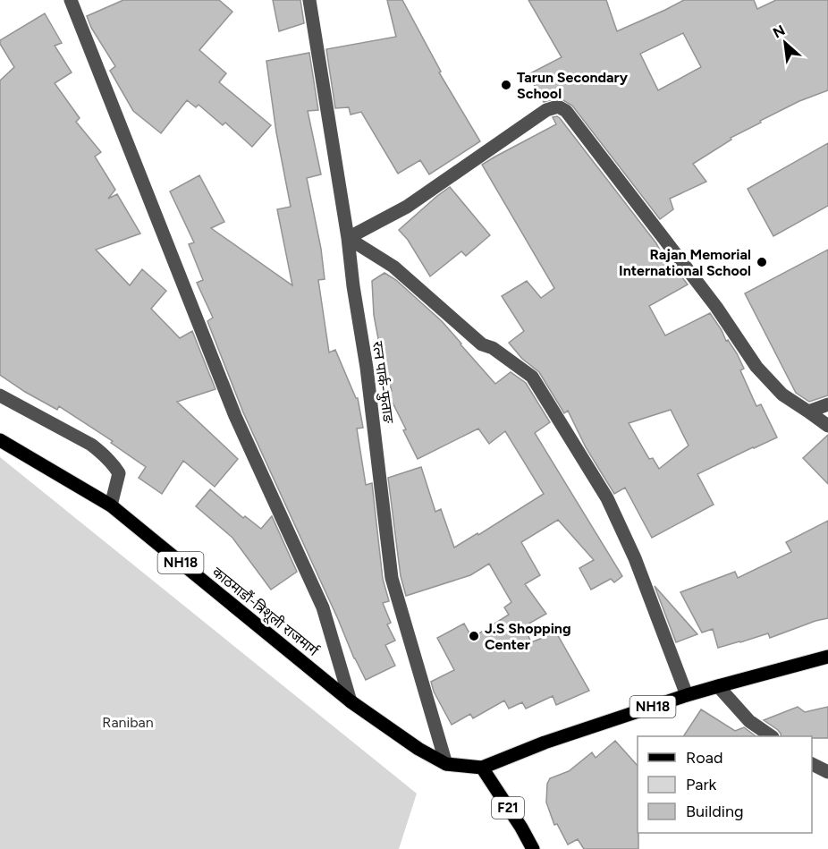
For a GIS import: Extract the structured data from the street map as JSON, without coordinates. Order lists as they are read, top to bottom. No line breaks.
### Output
{"streets":{"main road":["NH18","काठमाडौं-त्रिशूली राजमार्ग","F21"],"street":["रत्न पार्क-फुताङ"]},"crossings":[["रत्न पार्क-फुताङ","NH18"],["NH18","काठमाडौं-त्रिशूली राजमार्ग"],["NH18","F21"]],"parks":["Raniban"],"places":["Tarun Secondary School","Rajan Memorial International School","J.S Shopping Center"],"legend":["Road","Park","Building"],"north":"top left"}
